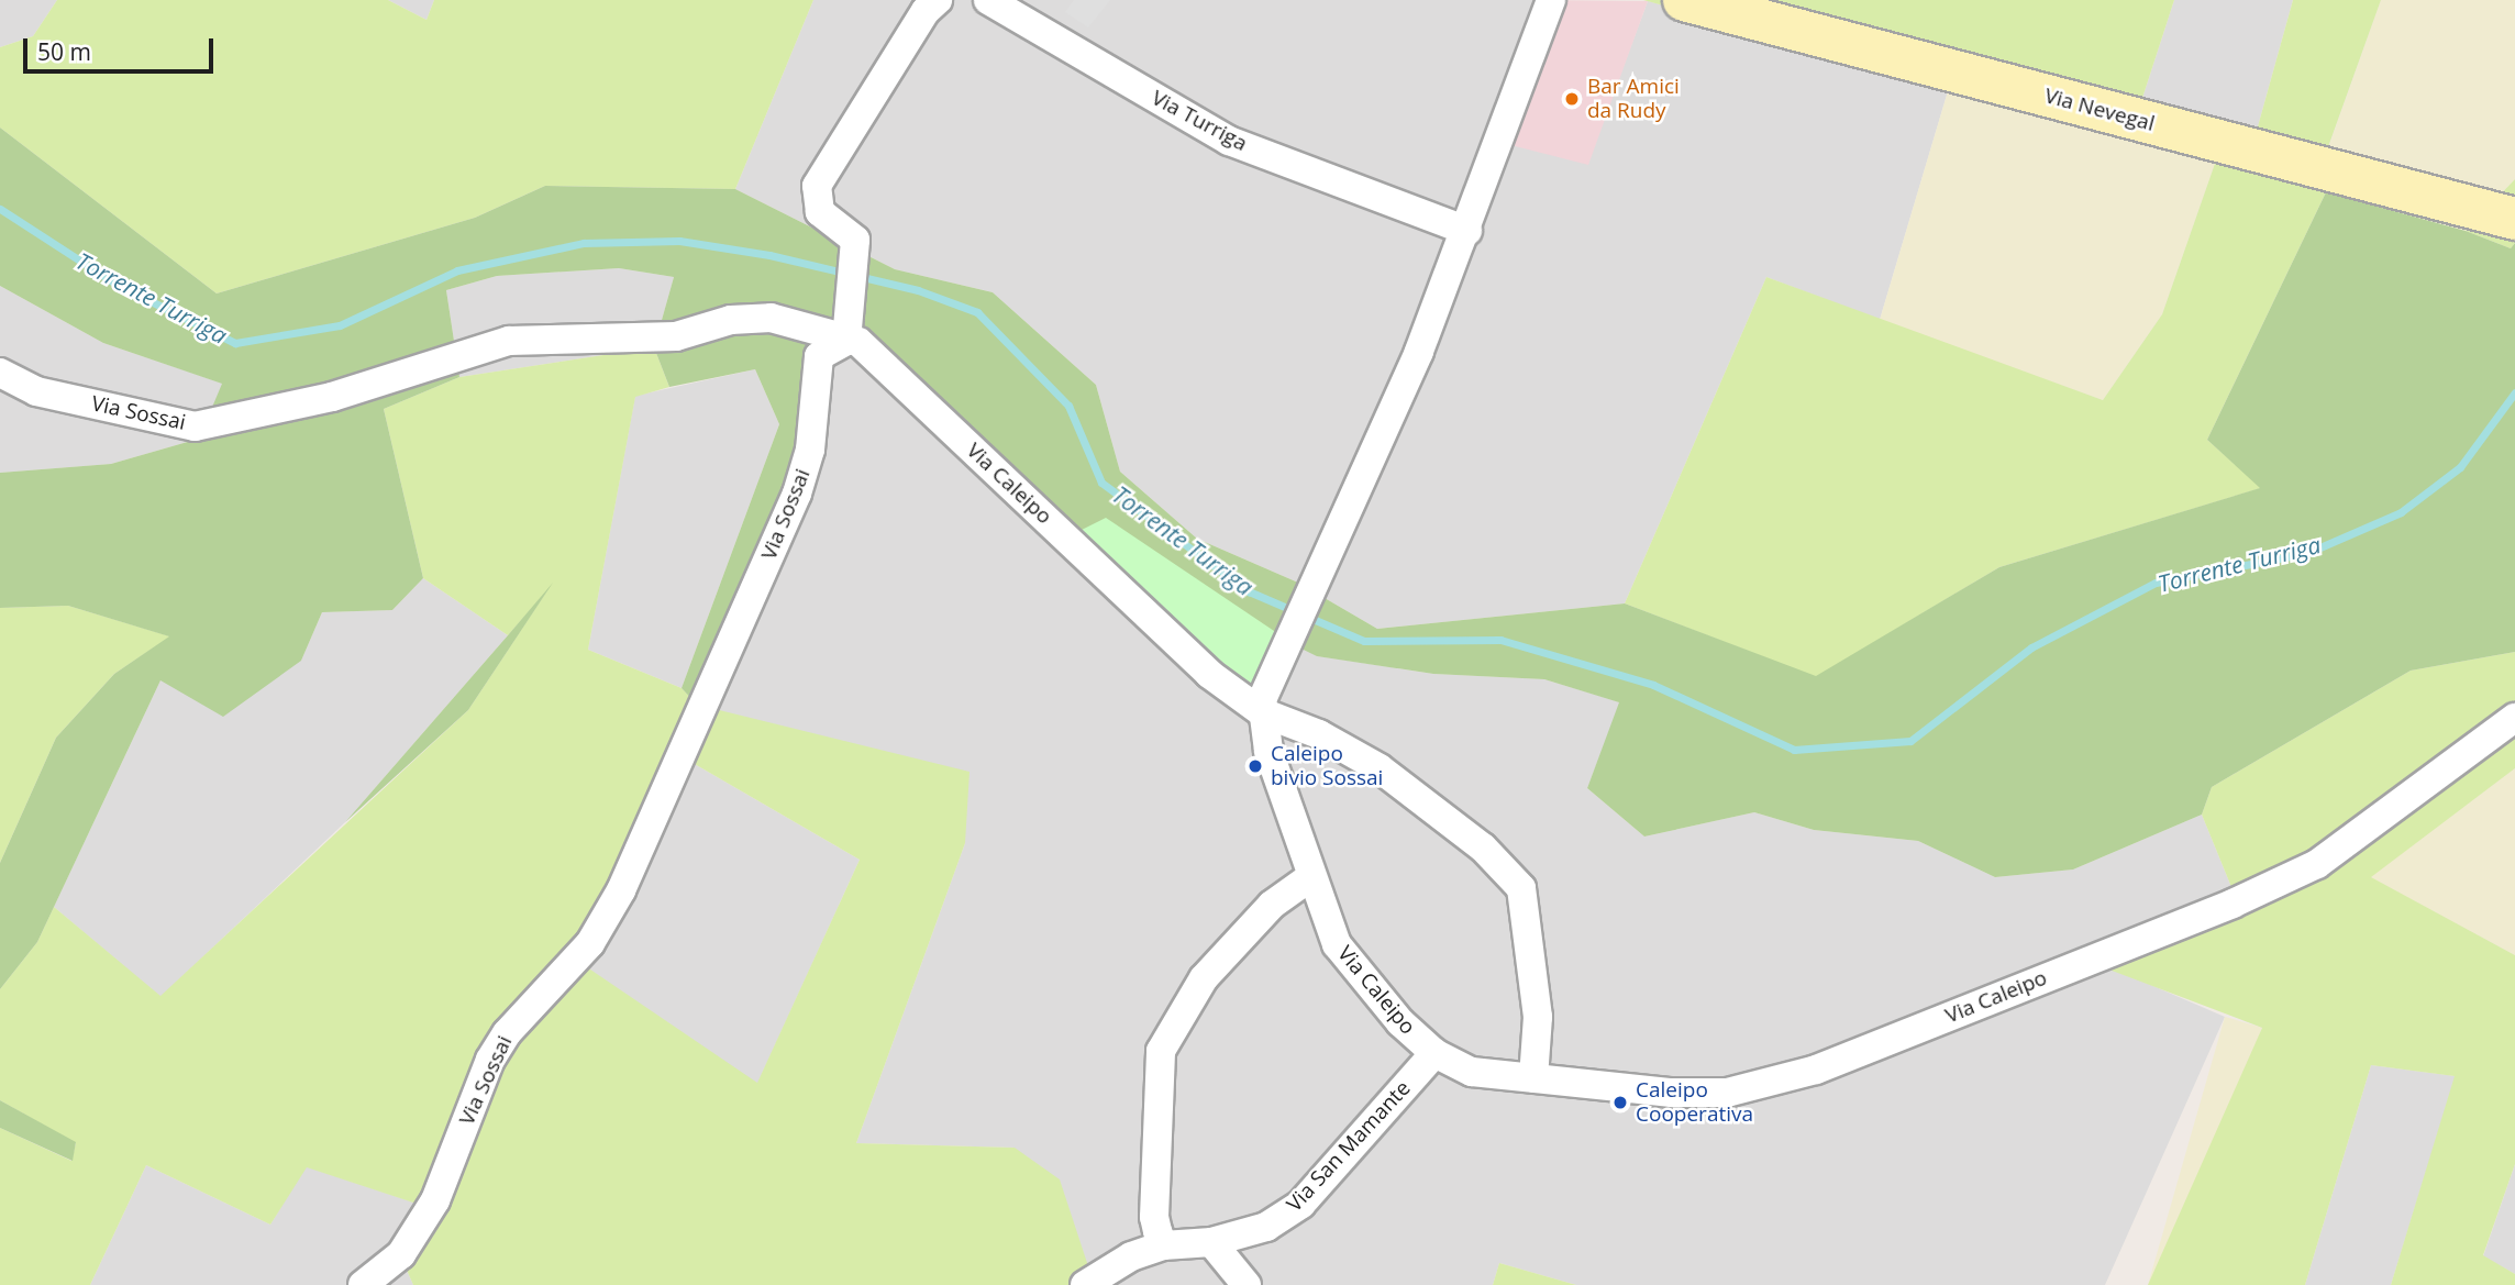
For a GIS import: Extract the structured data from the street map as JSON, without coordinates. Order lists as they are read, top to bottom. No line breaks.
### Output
{"streets":{"main road":["Via Nevegal"],"street":["Via Turriga","Via Sossai","Via Caleipo","Via San Mamante"]},"crossings":[["Via Sossai","Via Caleipo"],["Via Caleipo","Via San Mamante"]],"water":["Torrente Turriga"],"places":["Bar Amici da Rudy","Caleipo bivio Sossai","Caleipo Cooperativa"],"scale_bar":"50 m"}
